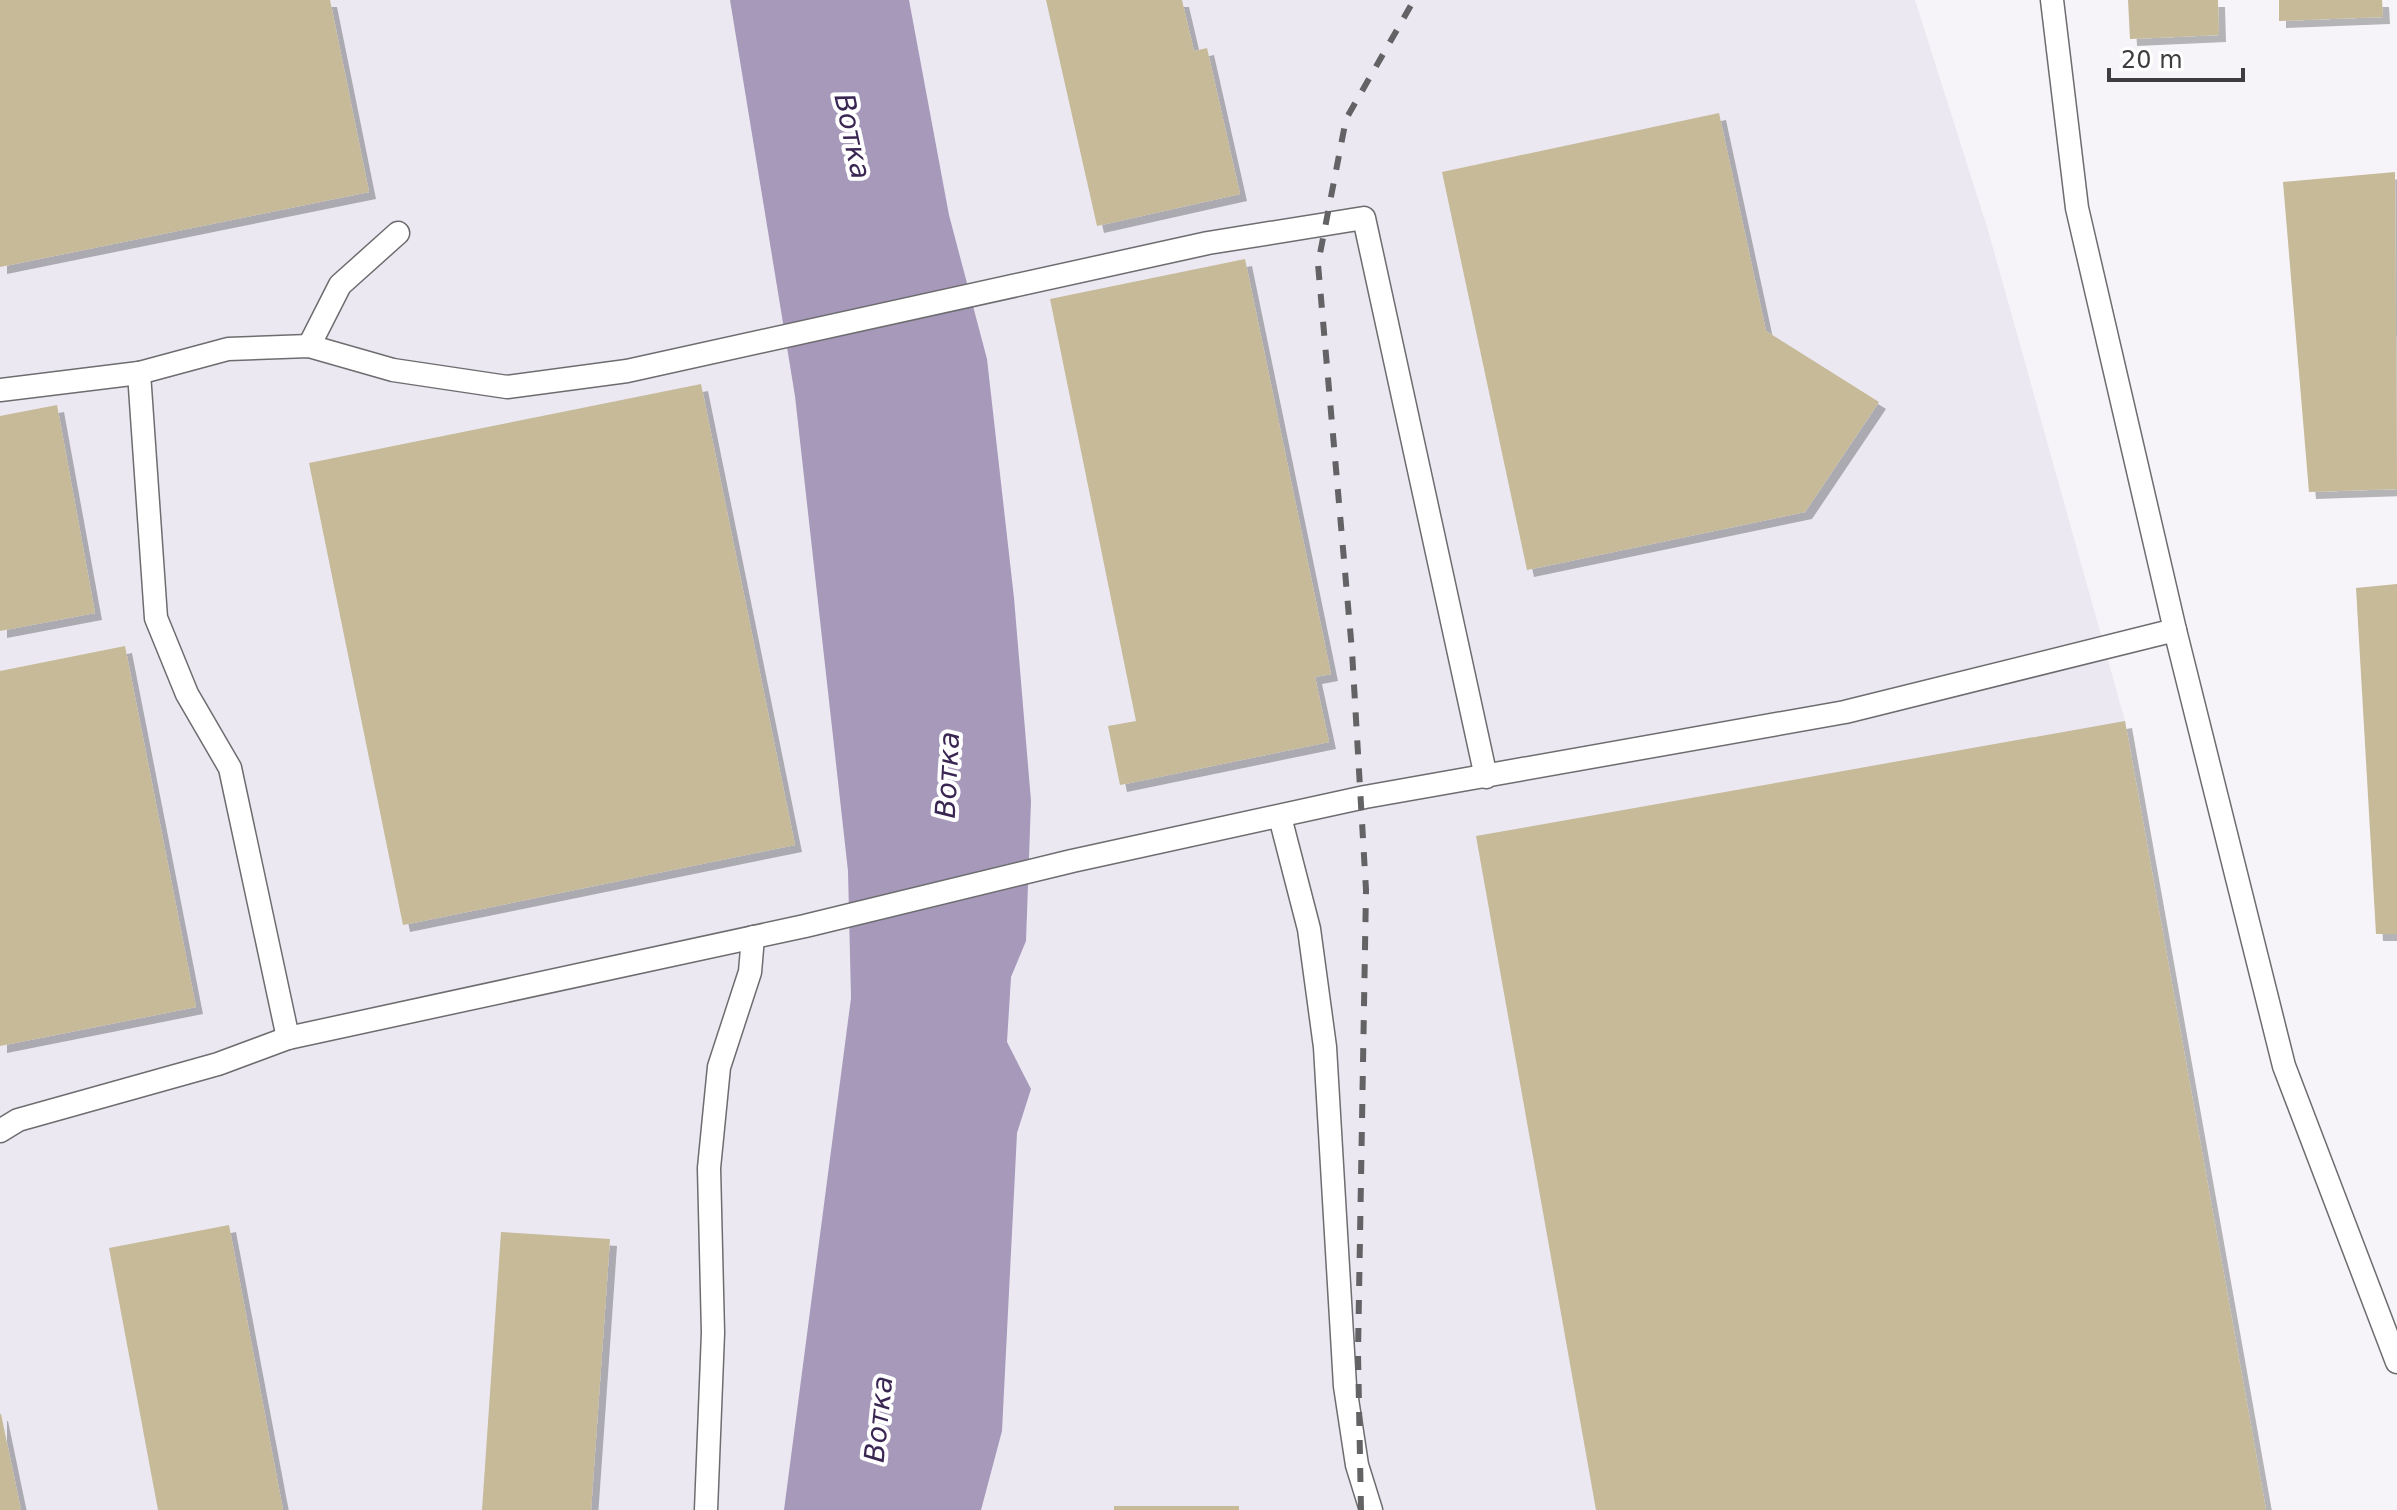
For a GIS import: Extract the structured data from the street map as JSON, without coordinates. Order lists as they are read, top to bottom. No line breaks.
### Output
{"water":["Вотка"],"scale_bar":"20 m"}
